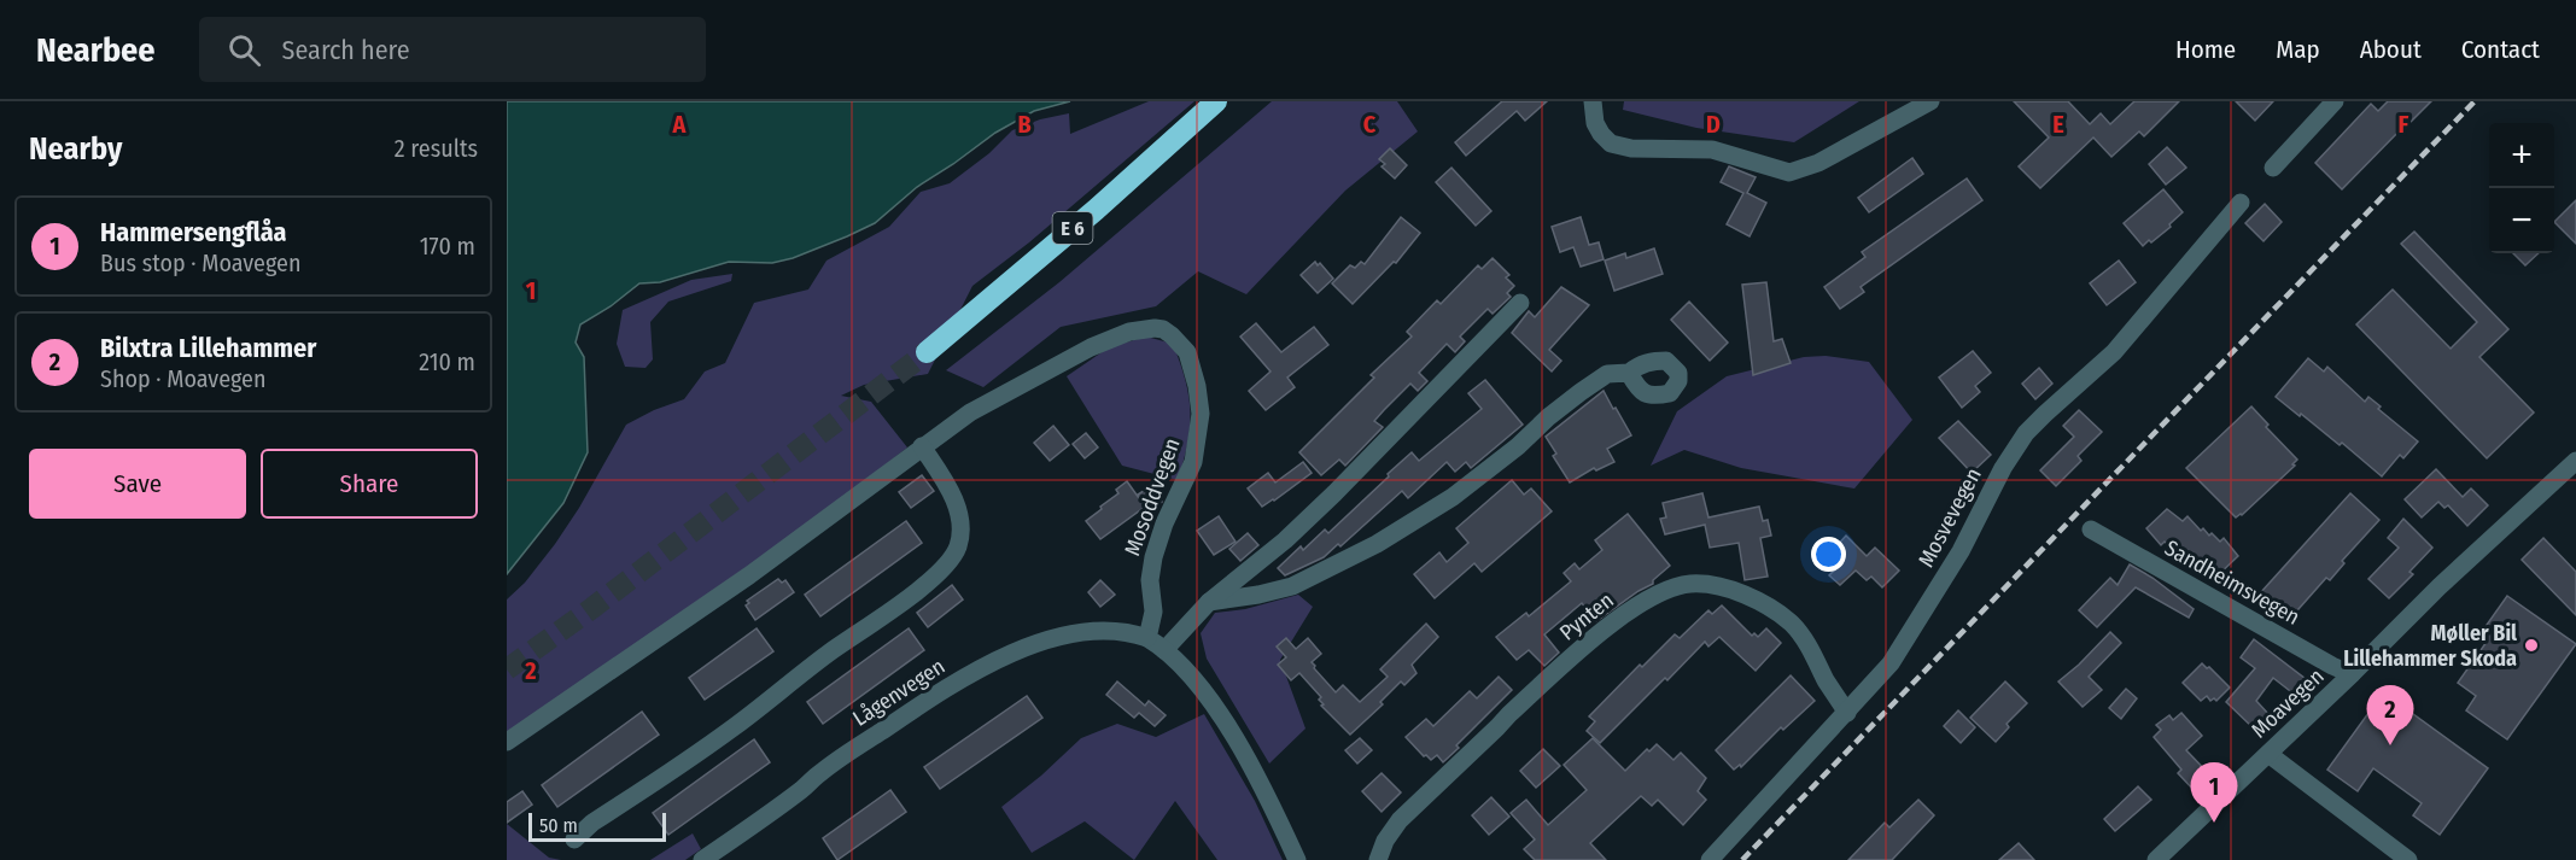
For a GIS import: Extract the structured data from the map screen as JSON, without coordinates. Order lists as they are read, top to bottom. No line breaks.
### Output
{"streets":{"highway":["E 6"],"street":["Mosoddvegen","Mosvevegen","Sandheimsvegen","Pynten","Lågenvegen","Moavegen"]},"crossings":[["Mosoddvegen","Lågenvegen"],["Mosvevegen","Pynten"],["Sandheimsvegen","Moavegen"]],"places":["Møller Bil Lillehammer Skoda"],"scale_bar":"50 m","page":{"header":"Nearbee","search":"Search here","nav":["Home","Map","About","Contact"],"heading":["Nearby","2 results"],"map_buttons":["+","−"],"list":[{"mark":"1","name":"Hammersengflåa","note":"Bus stop · Moavegen","value":"170 m"},{"mark":"2","name":"Bilxtra Lillehammer","note":"Shop · Moavegen","value":"210 m"}],"buttons":["Save","Share"],"pins":["2","1"],"scale":"50 m"},"grid":{"columns":["A","B","C","D","E","F"],"rows":["1","2"]}}
